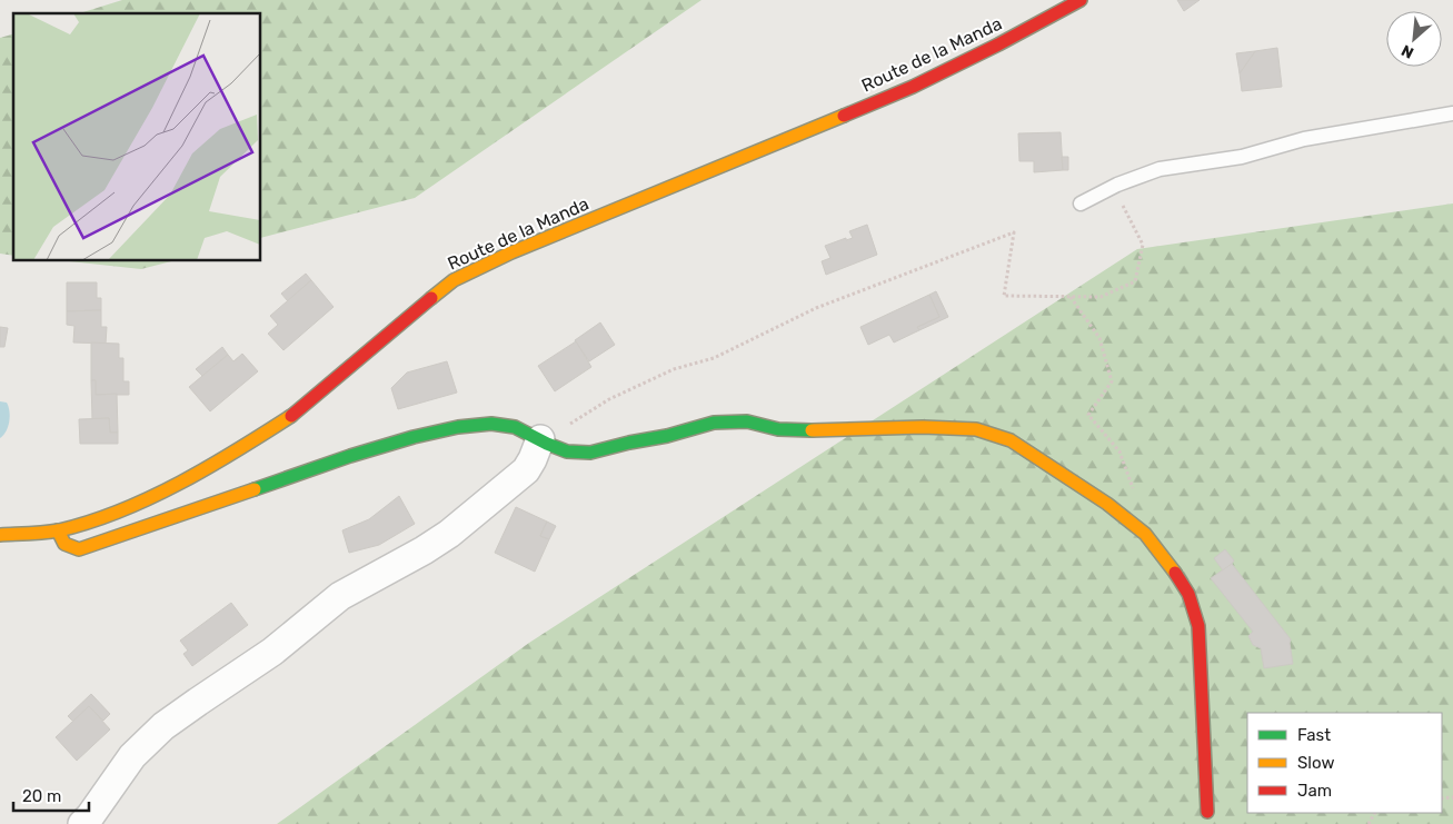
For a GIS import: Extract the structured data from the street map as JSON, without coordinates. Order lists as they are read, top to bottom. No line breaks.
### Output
{"streets":{"street":["Route de la Manda"]},"legend":["Fast","Slow","Jam"],"scale_bar":"20 m","north":"bottom left"}
